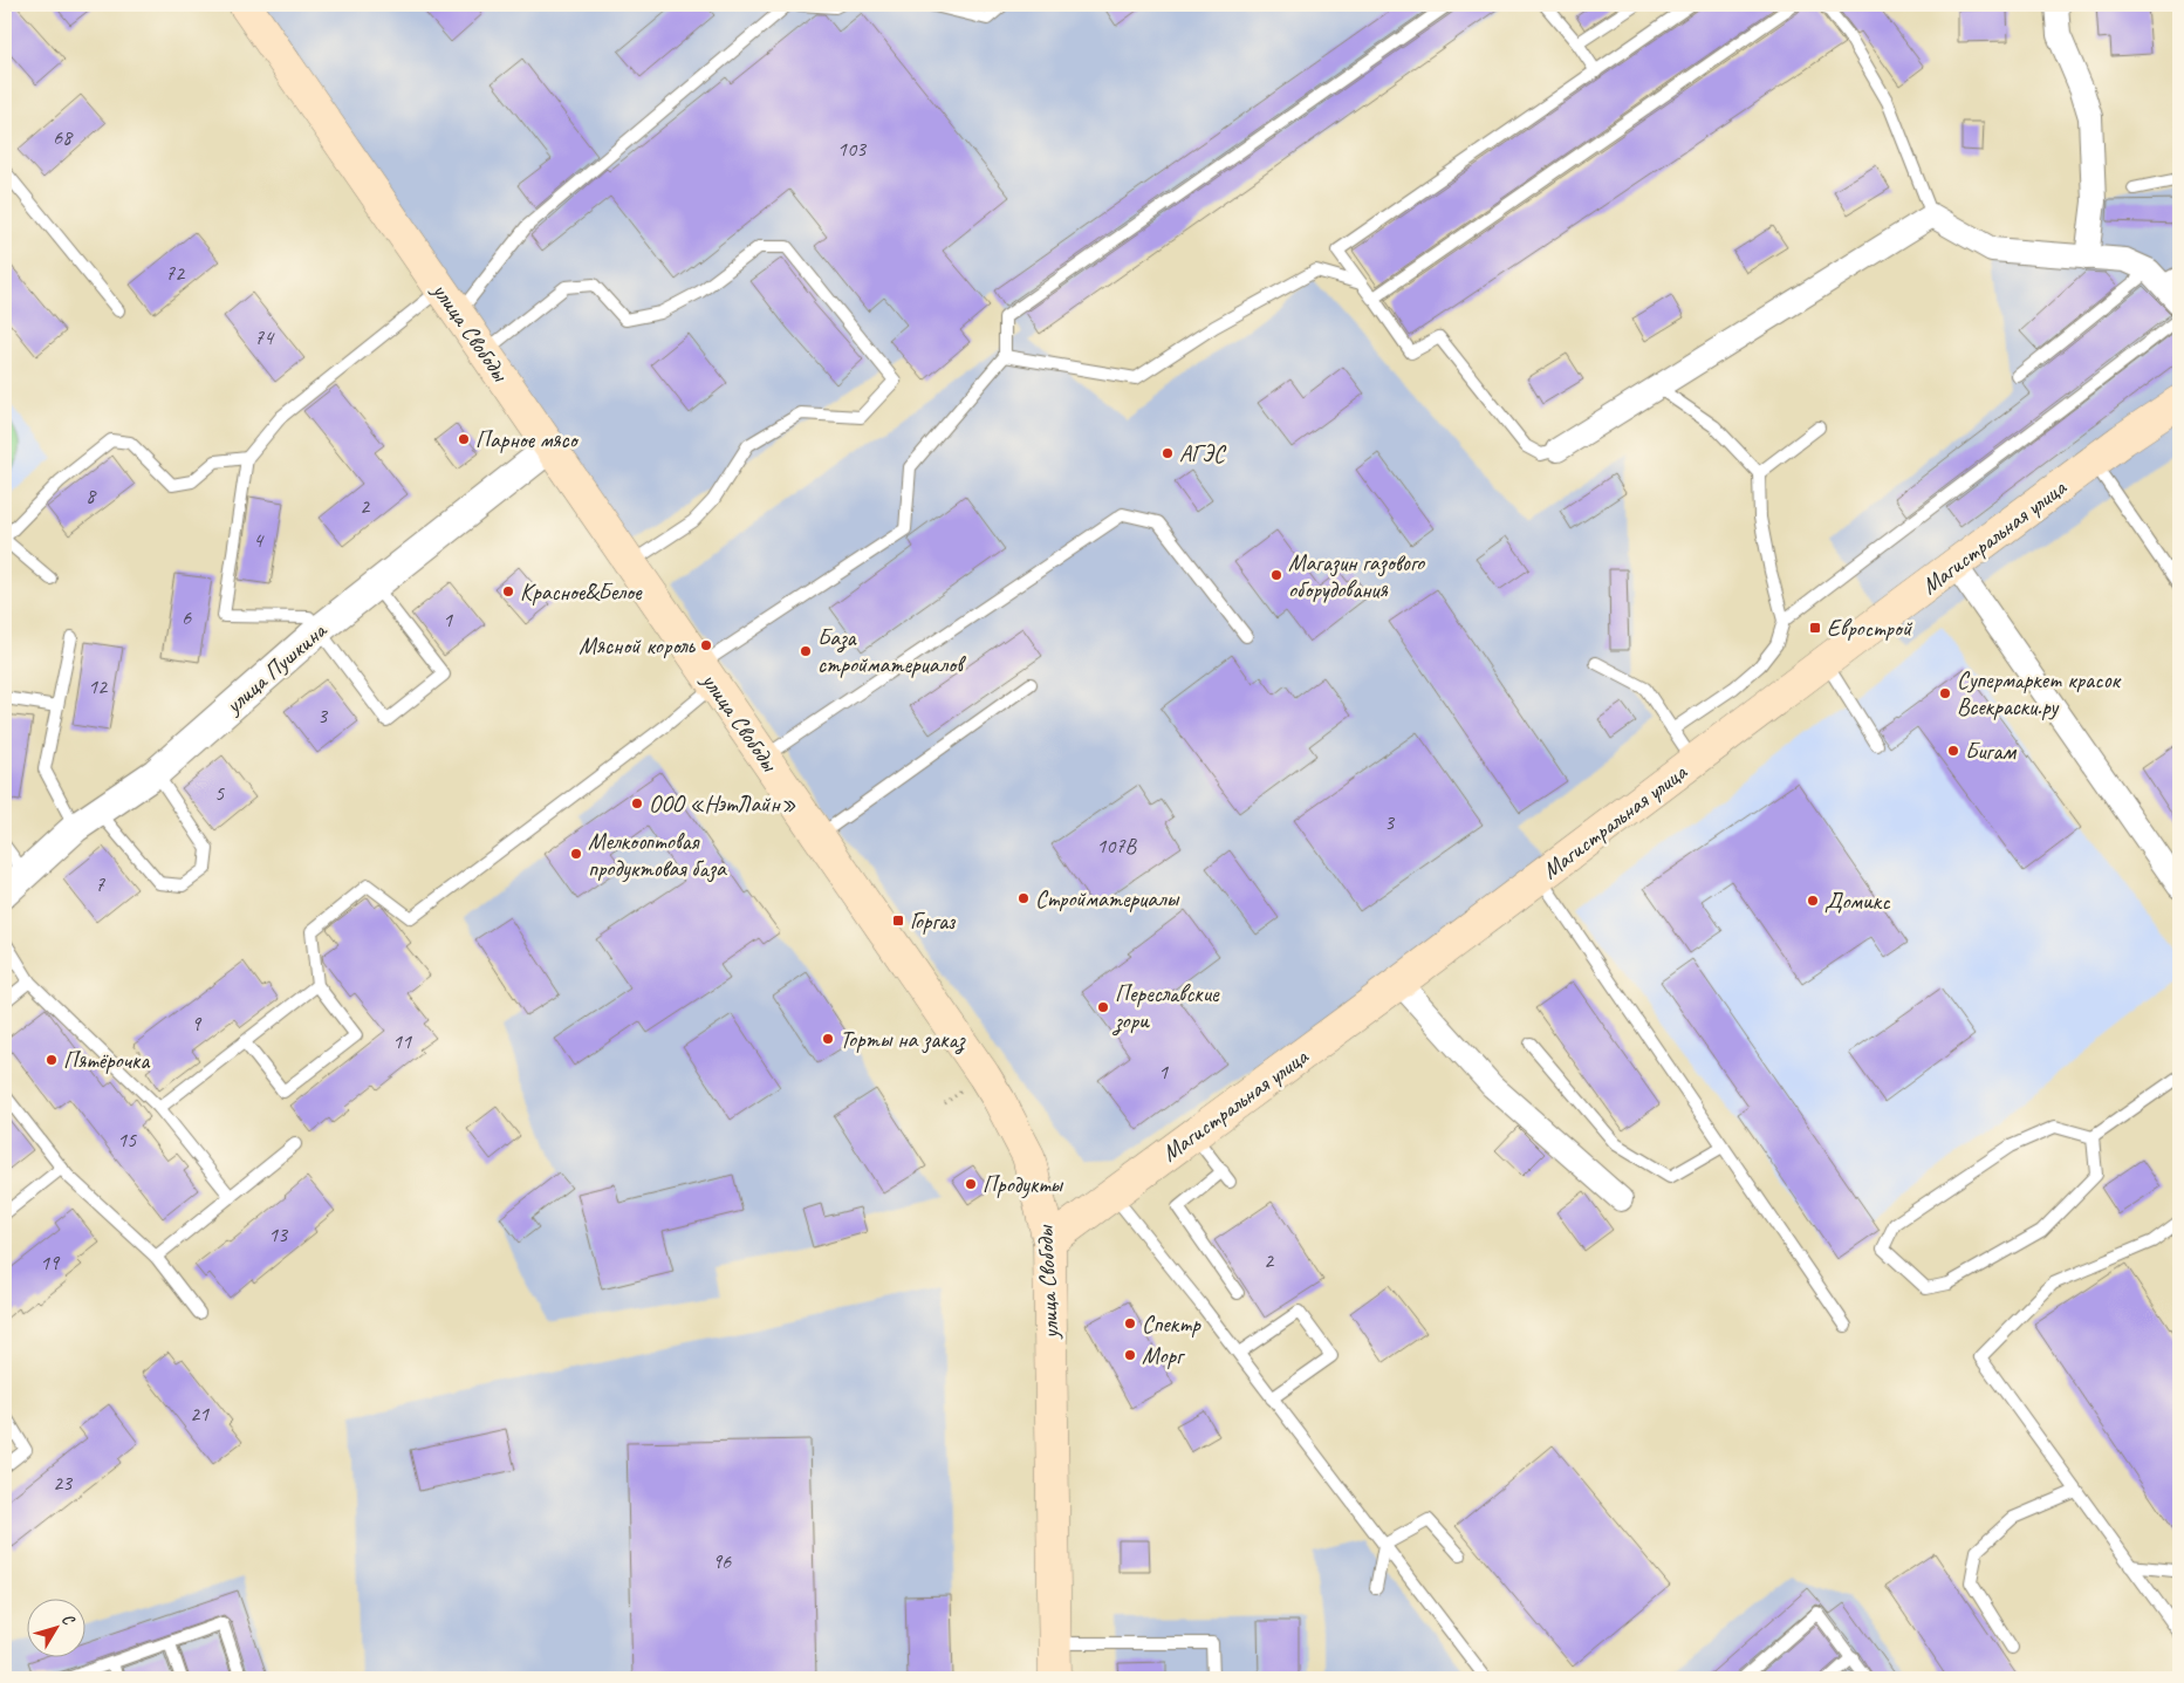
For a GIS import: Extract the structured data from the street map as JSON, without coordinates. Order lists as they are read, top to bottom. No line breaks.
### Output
{"streets":{"main road":["улица Свободы","Магистральная улица"],"street":["улица Пушкина"]},"crossings":[["улица Свободы","Магистральная улица"],["улица Свободы","улица Пушкина"]],"places":{"other":["Парное мясо","АГЭС","Магазин газового оборудования","Красное&Белое","Мясной король","База стройматериалов","Супермаркет красок Всекраски.ру","Бигам","ООО «НэтЛайн»","Мелкооптовая продуктовая база","Стройматериалы","Домикс","Переславские зори","Торты на заказ","Пятёрочка","Продукты","Спектр","Морг"],"transit":["Еврострой","Горгаз"]},"house_numbers":["68","103","72","74","8","2","4","6","1","12","3","5","3","107В","7","9","11","1","15","13","2","19","21","23","96"],"north":"top right"}
